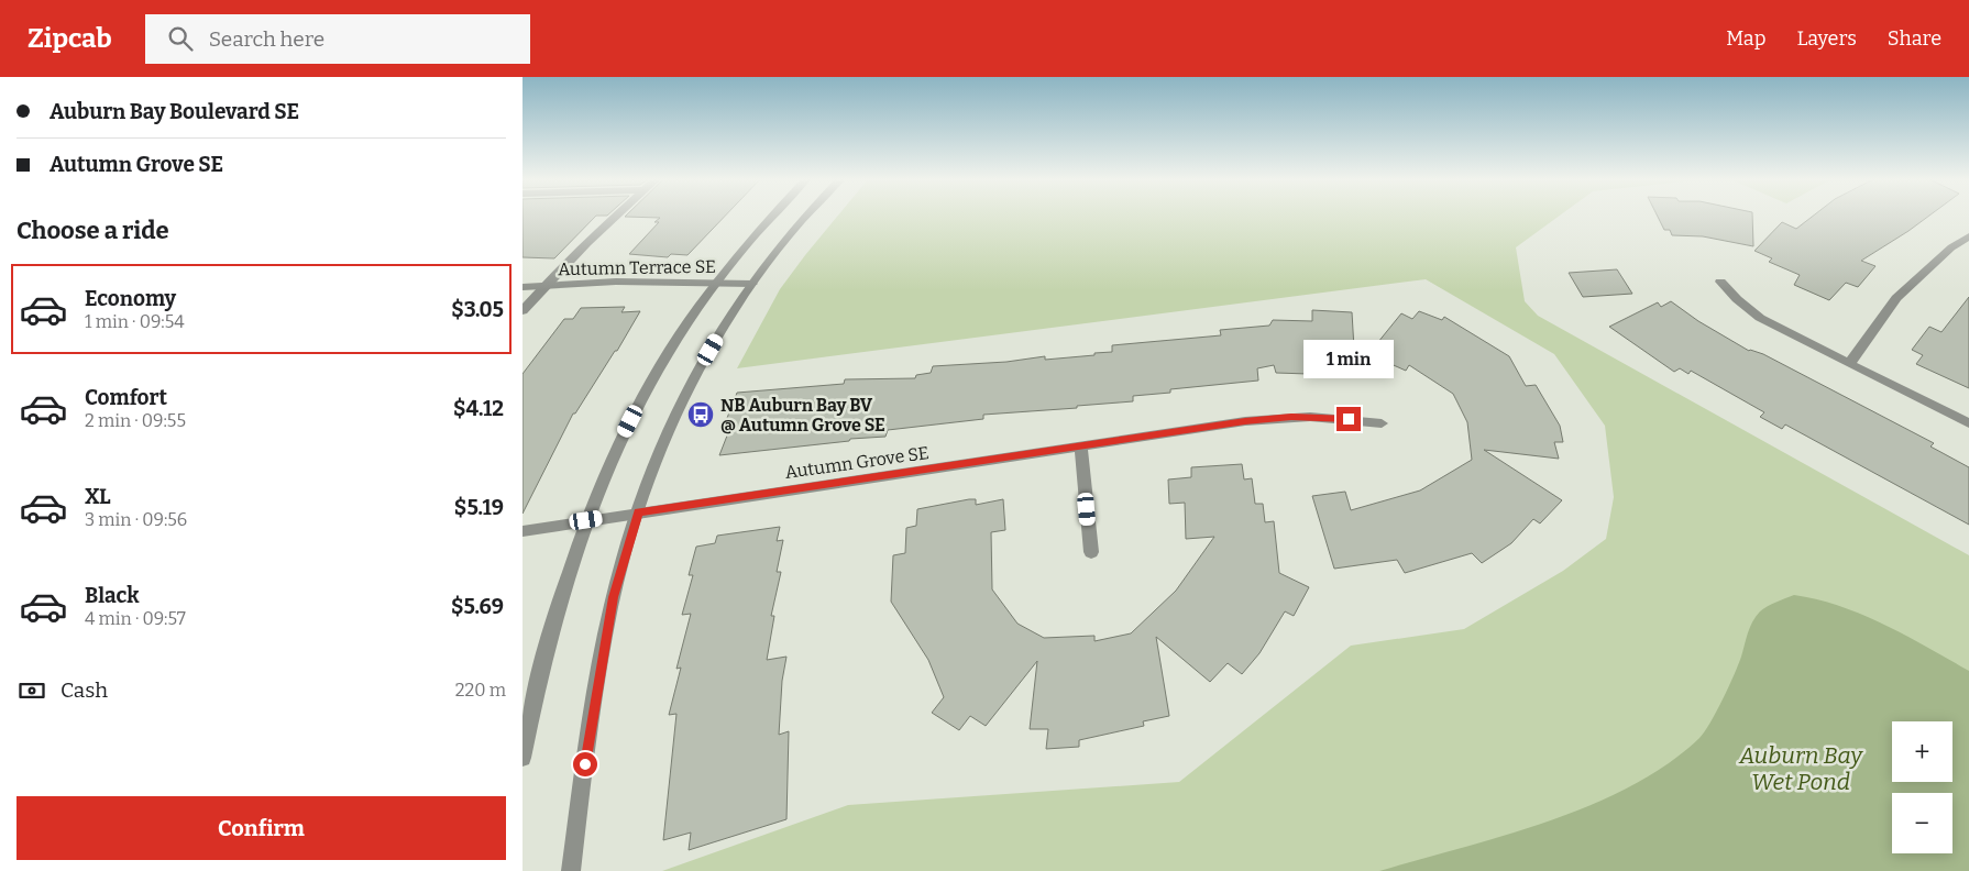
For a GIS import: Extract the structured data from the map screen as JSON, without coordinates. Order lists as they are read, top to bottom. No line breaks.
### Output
{"streets":{"street":["Autumn Terrace SE","Autumn Grove SE"]},"water":["Auburn Bay Wet Pond"],"places":{"bus stop":["NB Auburn Bay BV @ Autumn Grove SE"]},"page":{"header":"Zipcab","search":"Search here","nav":["Map","Layers","Share"],"banner":["Auburn Bay Boulevard SE","Autumn Grove SE"],"heading":"Choose a ride","list":[{"name":"Economy","note":"1 min · 09:54","value":"$3.05"},{"name":"Comfort","note":"2 min · 09:55","value":"$4.12"},{"name":"XL","note":"3 min · 09:56","value":"$5.19"},{"name":"Black","note":"4 min · 09:57","value":"$5.69"}],"bubble":"1 min","pay":["Cash","220 m"],"map_buttons":["+","−"],"buttons":"Confirm"}}
